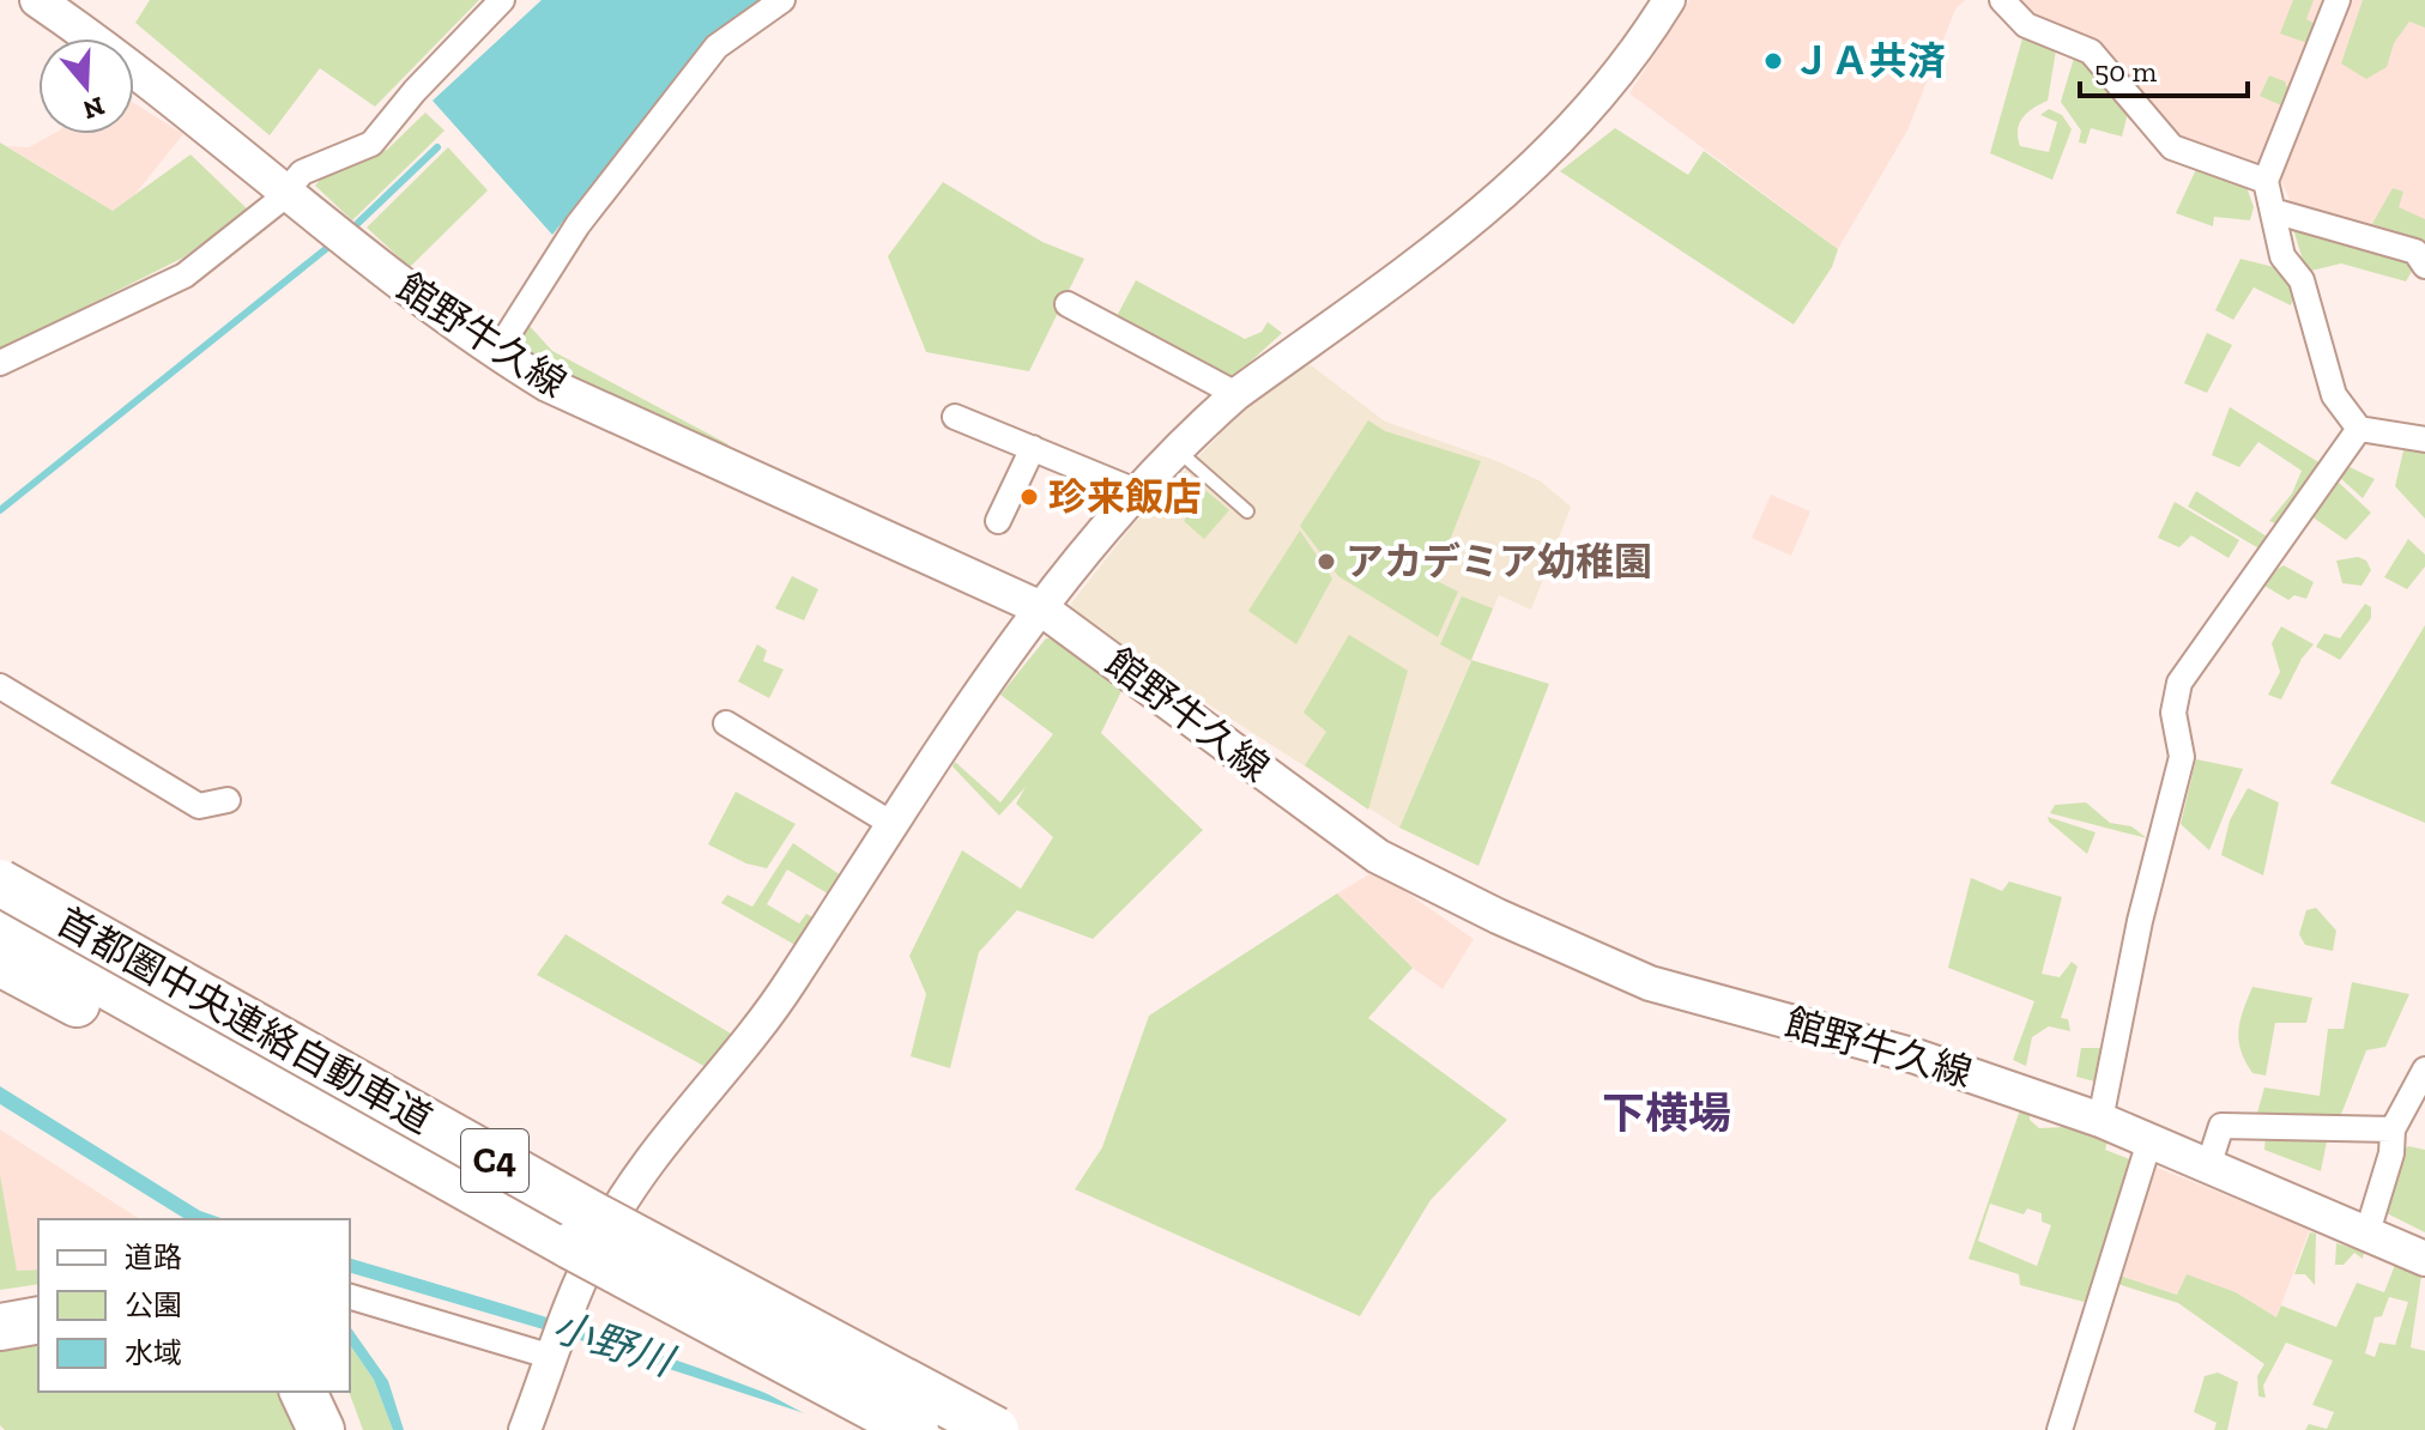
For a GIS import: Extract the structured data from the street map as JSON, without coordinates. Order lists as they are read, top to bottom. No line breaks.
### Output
{"streets":{"highway":["首都圏中央連絡自動車道","C4"],"main road":["館野牛久線"]},"districts":["下横場"],"water":["小野川"],"places":["ＪＡ共済","珍来飯店","アカデミア幼稚園"],"legend":["道路","公園","水域"],"scale_bar":"50 m","north":"bottom"}
